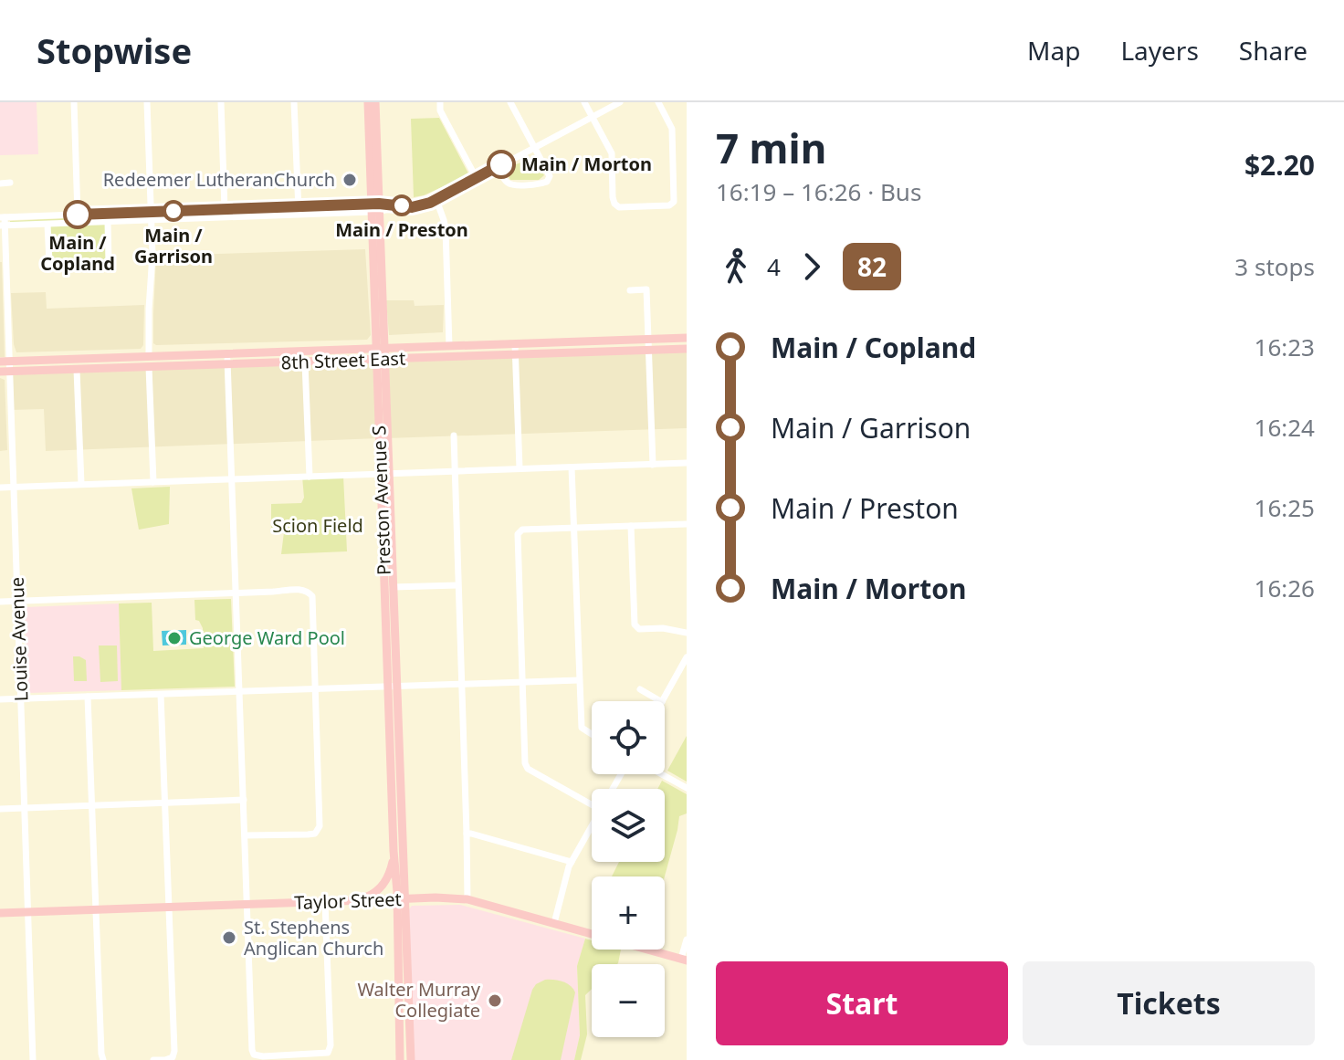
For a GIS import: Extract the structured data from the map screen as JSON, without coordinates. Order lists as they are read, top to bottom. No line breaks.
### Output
{"streets":{"main road":["8th Street East","Preston Avenue S","Taylor Street"],"street":["Louise Avenue"]},"crossings":[["8th Street East","Preston Avenue S"],["8th Street East","Louise Avenue"],["Preston Avenue S","Taylor Street"],["Louise Avenue","Taylor Street"]],"parks":["Scion Field"],"places":["Main / Morton","Redeemer LutheranChurch","Main / Preston","Main / Garrison","Main / Copland","George Ward Pool","St. Stephens Anglican Church","Walter Murray Collegiate"],"lines":["bus line 82"],"page":{"header":"Stopwise","nav":["Map","Layers","Share"],"heading":["7 min","16:19 – 16:26 · Bus","$2.20"],"legs":["4","82","3 stops"],"list":[{"name":"Main / Copland","value":"16:23"},{"name":"Main / Garrison","value":"16:24"},{"name":"Main / Preston","value":"16:25"},{"name":"Main / Morton","value":"16:26"}],"map_buttons":["+","−"],"buttons":["Start","Tickets"]}}
